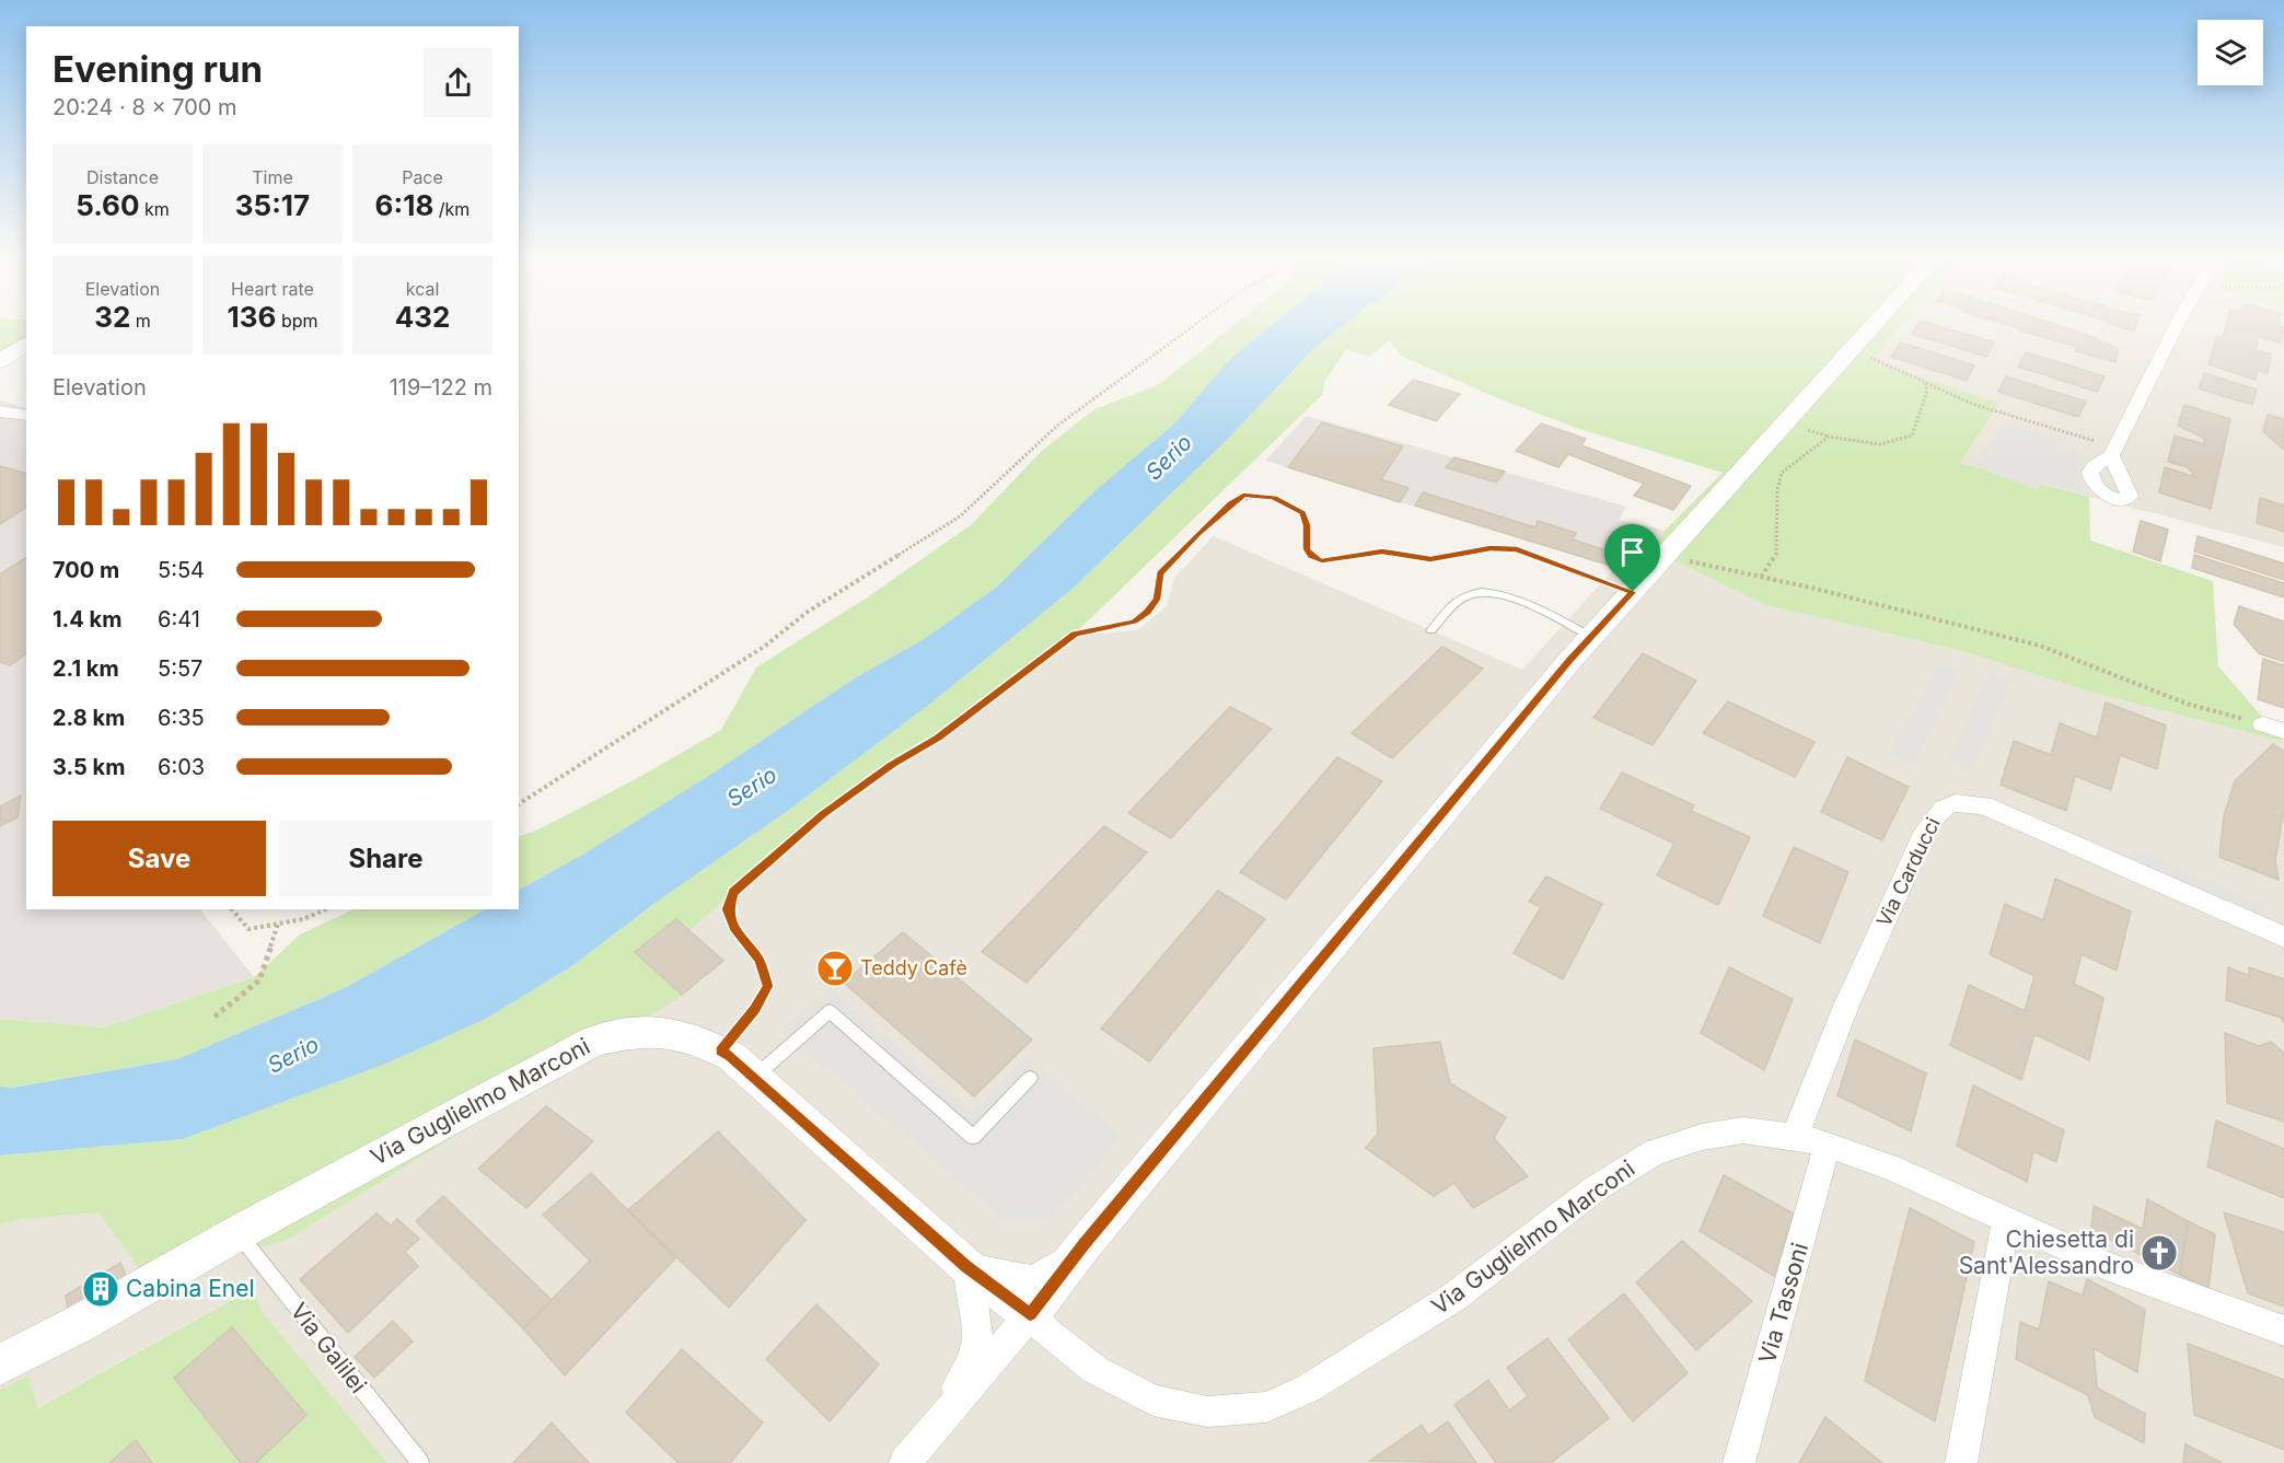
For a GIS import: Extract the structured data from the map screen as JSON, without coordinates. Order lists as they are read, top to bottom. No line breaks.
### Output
{"streets":{"street":["Via Carducci","Via Guglielmo Marconi","Via Tassoni"],"lane":["Via Galilei"]},"crossings":[["Via Carducci","Via Guglielmo Marconi"],["Via Guglielmo Marconi","Via Tassoni"],["Via Guglielmo Marconi","Via Galilei"]],"water":["Serio"],"places":{"bar":["Teddy Cafè"],"church":["Chiesetta di Sant'Alessandro"],"building":["Cabina Enel"]},"page":{"heading":["Evening run","20:24 · 8 × 700 m"],"stats":[["Distance","5.60 km"],["Time","35:17"],["Pace","6:18 /km"],["Elevation","32 m"],["Heart rate","136 bpm"],["kcal","432"]],"chart":["Elevation","119–122 m"],"list":[{"name":"700 m","note":"5:54"},{"name":"1.4 km","note":"6:41"},{"name":"2.1 km","note":"5:57"},{"name":"2.8 km","note":"6:35"},{"name":"3.5 km","note":"6:03"}],"buttons":["Save","Share"]}}
